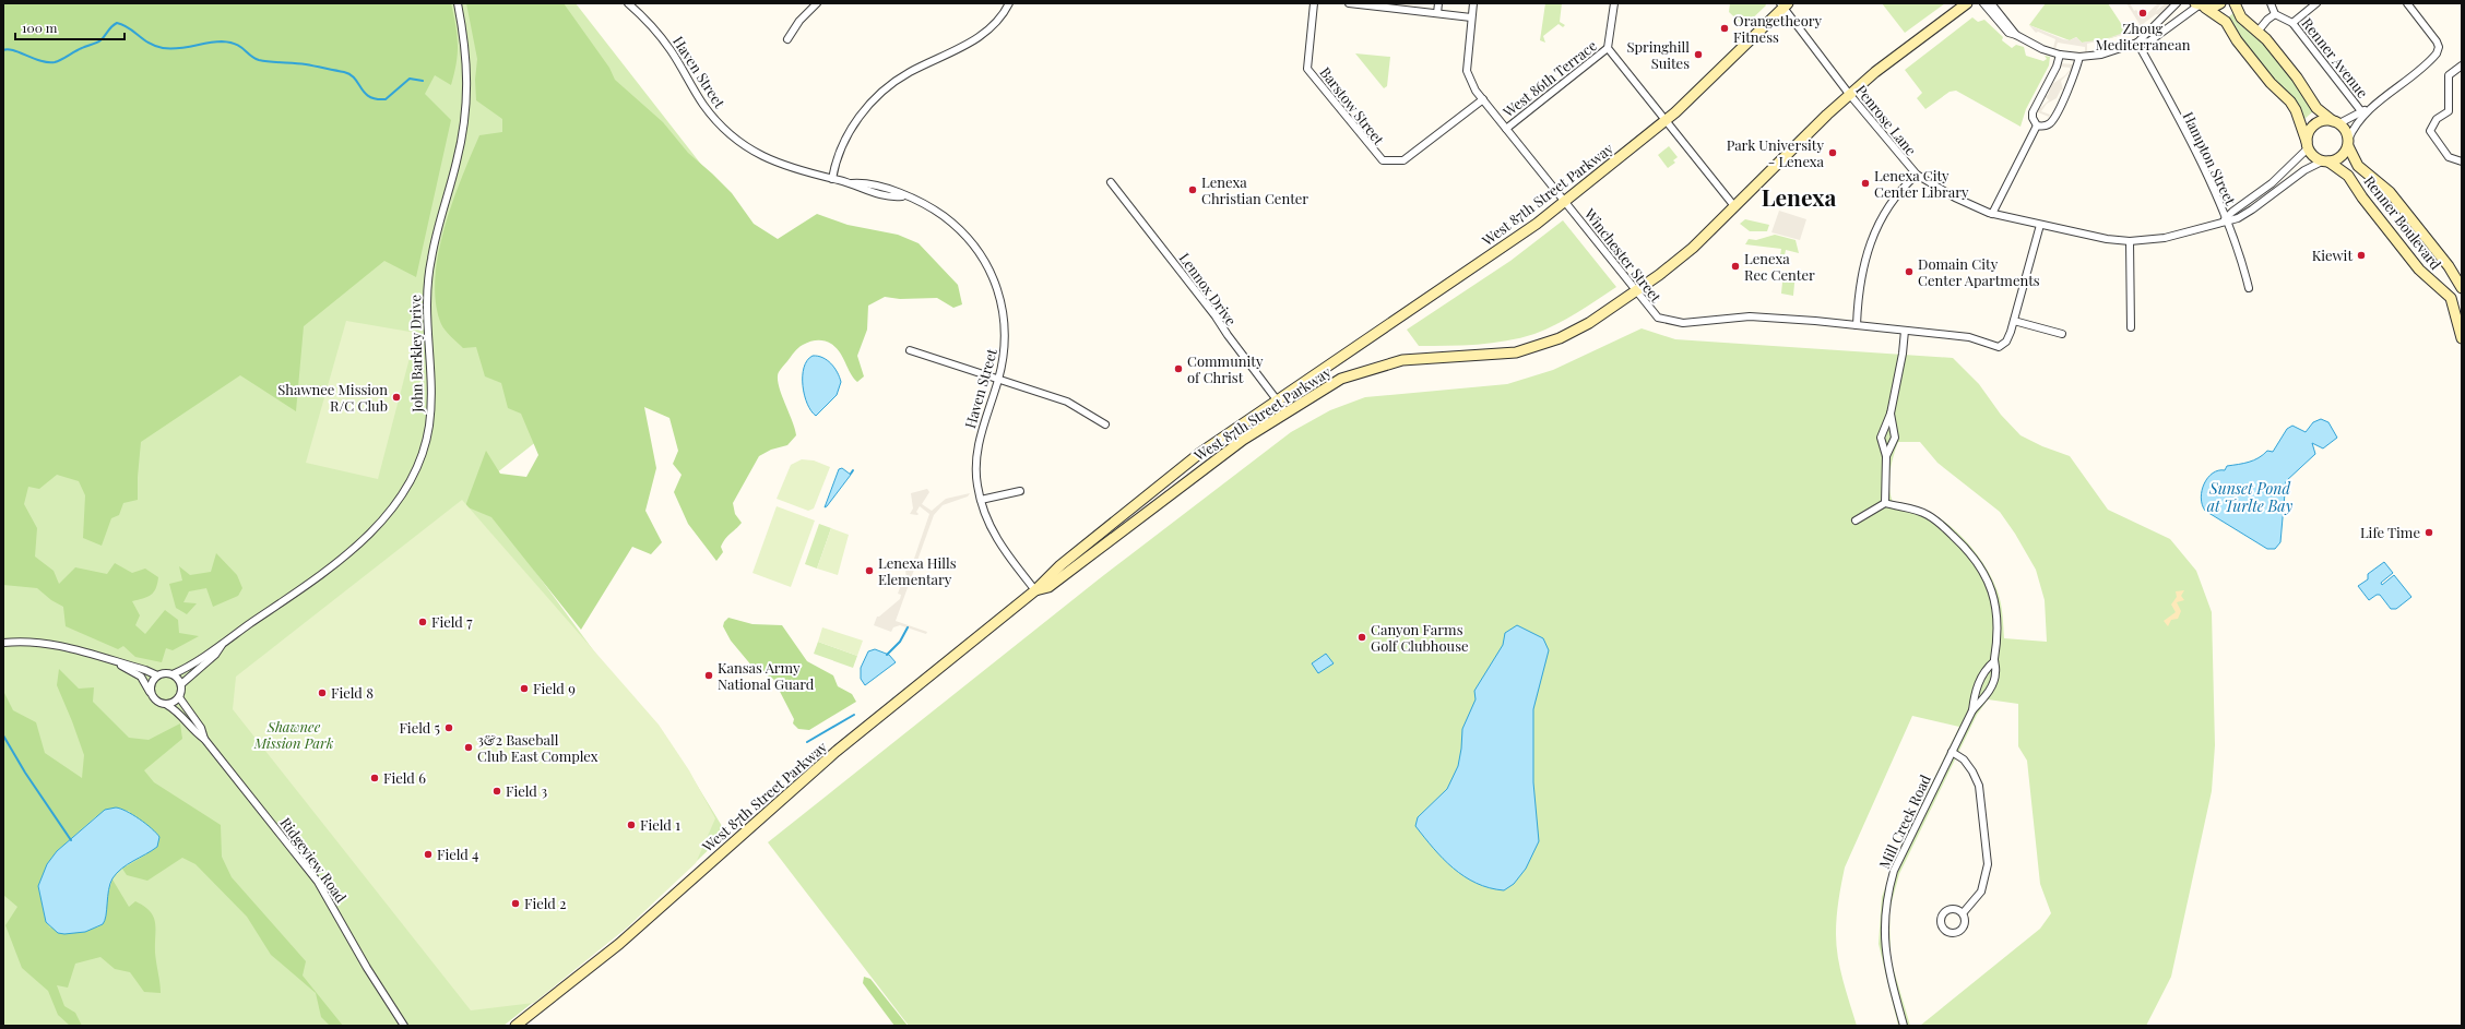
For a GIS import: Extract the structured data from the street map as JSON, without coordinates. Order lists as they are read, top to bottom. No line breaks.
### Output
{"streets":{"main road":["West 87th Street Parkway","Renner Boulevard"],"street":["Renner Avenue","Haven Street","West 86th Terrace","Barstow Street","Penrose Lane","Hampton Street","Winchester Street","Lennox Drive","John Barkley Drive","Mill Creek Road","Ridgeview Road"]},"crossings":[["Haven Street","West 87th Street Parkway"],["West 86th Terrace","Barstow Street"],["West 86th Terrace","Winchester Street"],["Penrose Lane","Hampton Street"],["Penrose Lane","West 87th Street Parkway"],["Penrose Lane","Renner Boulevard"],["West 87th Street Parkway","Winchester Street"],["West 87th Street Parkway","Lennox Drive"]],"districts":["Lenexa"],"water":["Sunset Pond at Turlte Bay"],"parks":["Shawnee Mission Park"],"places":["Zhoug Mediterranean","Orangetheory Fitness","Springhill Suites","Park University - Lenexa","Lenexa City Center Library","Lenexa Christian Center","Kiewit","Lenexa Rec Center","Domain City Center Apartments","Community of Christ","Shawnee Mission R/C Club","Life Time","Lenexa Hills Elementary","Field 7","Canyon Farms Golf Clubhouse","Kansas Army National Guard","Field 9","Field 8","Field 5","3&2 Baseball Club East Complex","Field 6","Field 3","Field 1","Field 4","Field 2"],"scale_bar":"100 m"}
